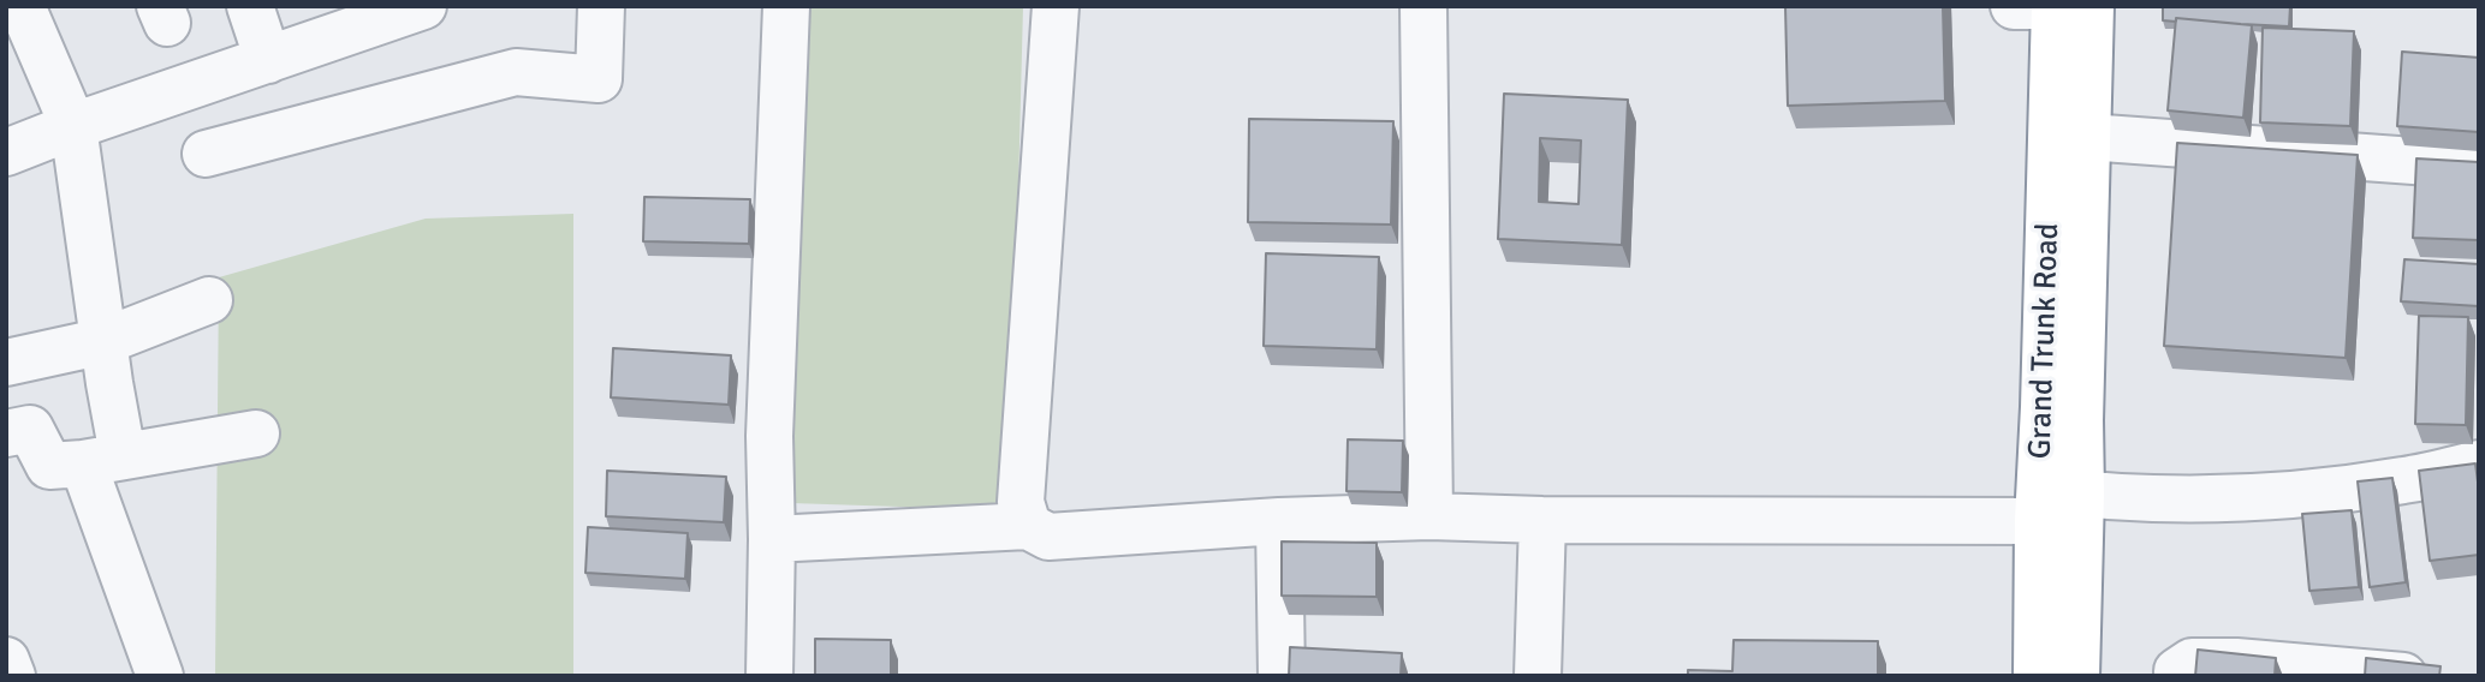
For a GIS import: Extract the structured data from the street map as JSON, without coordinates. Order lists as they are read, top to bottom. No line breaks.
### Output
{"streets":{"highway":["Grand Trunk Road"]}}
